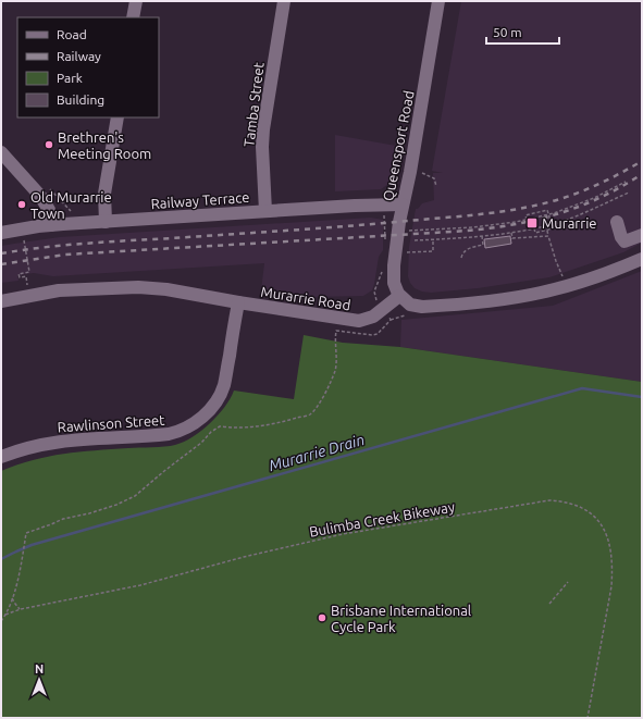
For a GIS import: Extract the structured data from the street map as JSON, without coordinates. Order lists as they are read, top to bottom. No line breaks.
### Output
{"streets":{"street":["Tamba Street","Queensport Road","Railway Terrace","Murarrie Road","Rawlinson Street"],"path":["Bulimba Creek Bikeway"]},"crossings":[["Tamba Street","Railway Terrace"],["Queensport Road","Railway Terrace"],["Queensport Road","Murarrie Road"],["Murarrie Road","Rawlinson Street"]],"water":["Murarrie Drain"],"places":{"other":["Brethren's Meeting Room","Old Murarrie Town","Brisbane International Cycle Park"],"transit":["Murarrie"]},"legend":["Road","Railway","Park","Building"],"scale_bar":"50 m","north":"top"}
